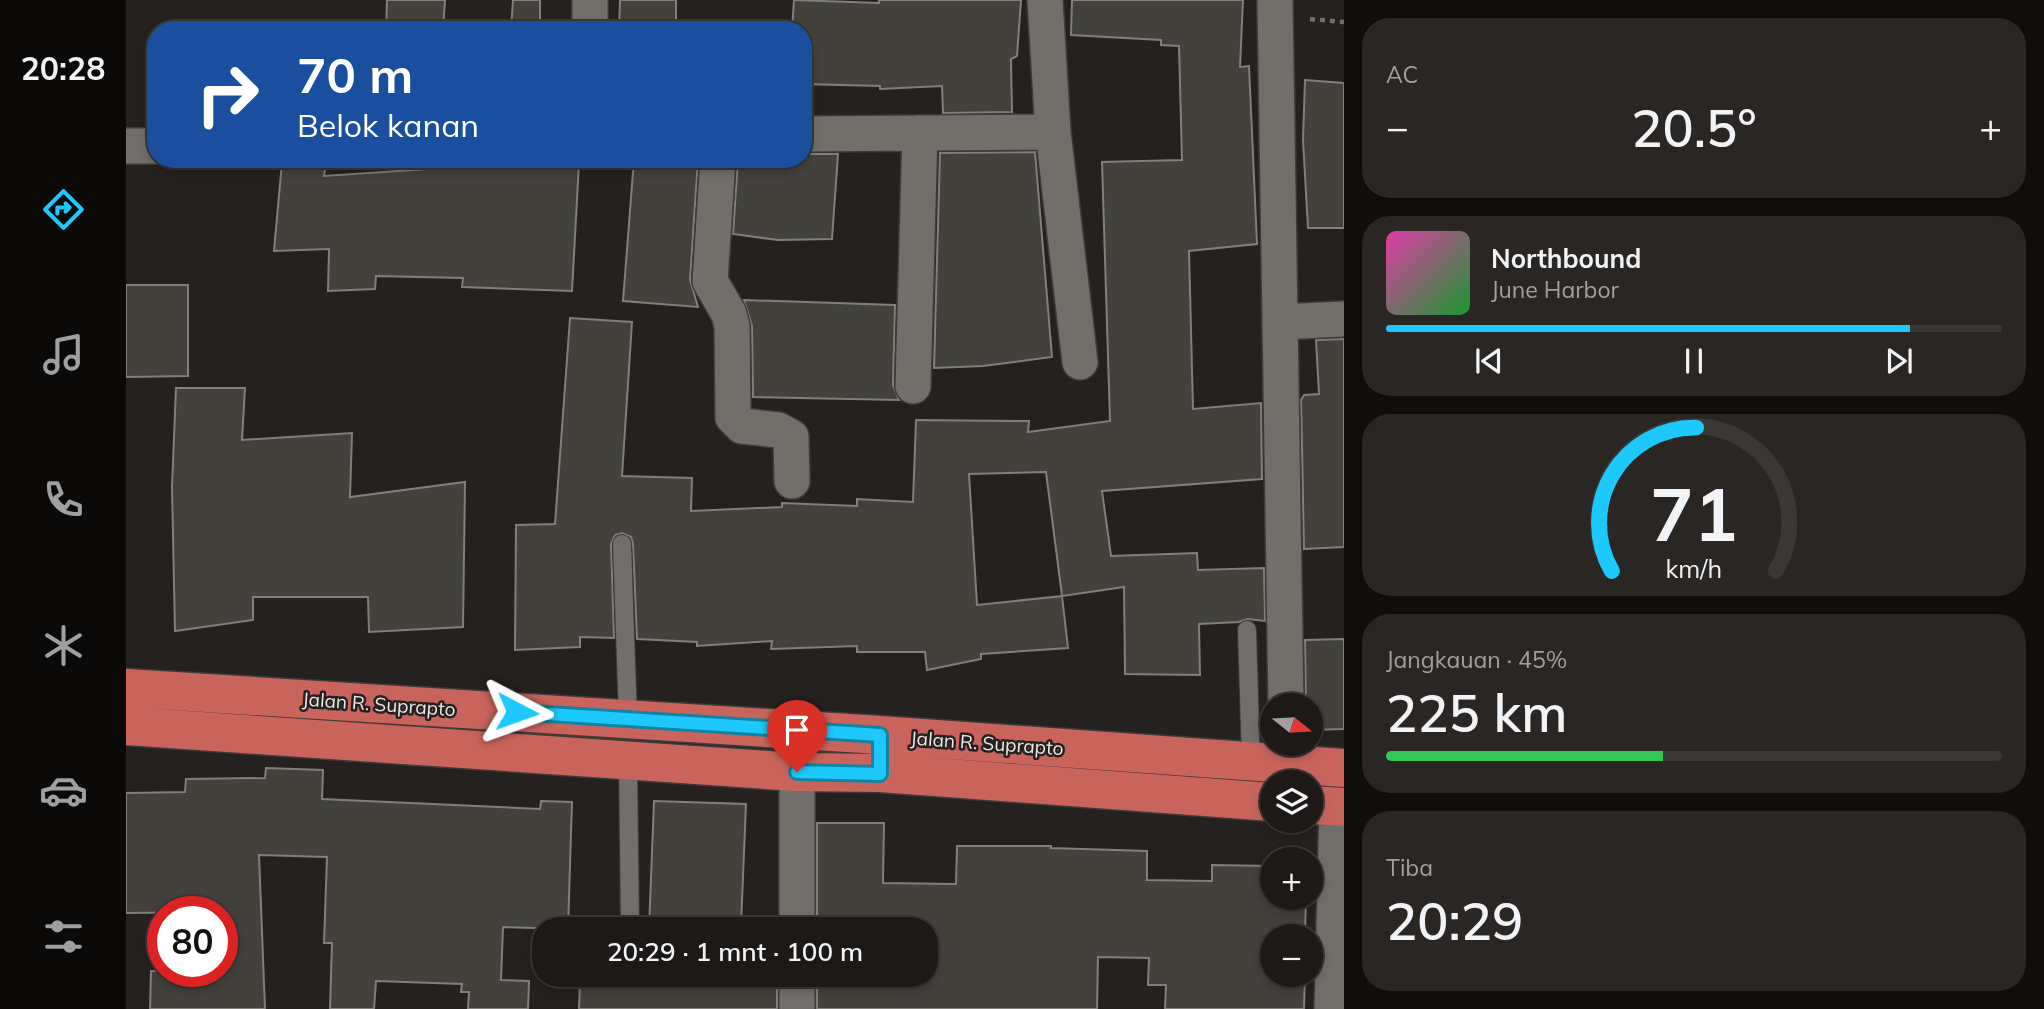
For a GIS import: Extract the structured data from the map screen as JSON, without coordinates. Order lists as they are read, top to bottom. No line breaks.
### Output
{"streets":{"highway":["Jalan R. Suprapto"]},"north":"right","page":{"tabs":"20:28","tile":["AC",["Jangkauan · 45%","225 km"],["Tiba","20:29"]],"turn":["70 m","Belok kanan"],"heat":["−","20.5°","+"],"song":["Northbound","June Harbor"],"map_buttons":["+","−"],"limit":"80","trip":"20:29 · 1 mnt · 100 m","gauge":["71","km/h"]}}
